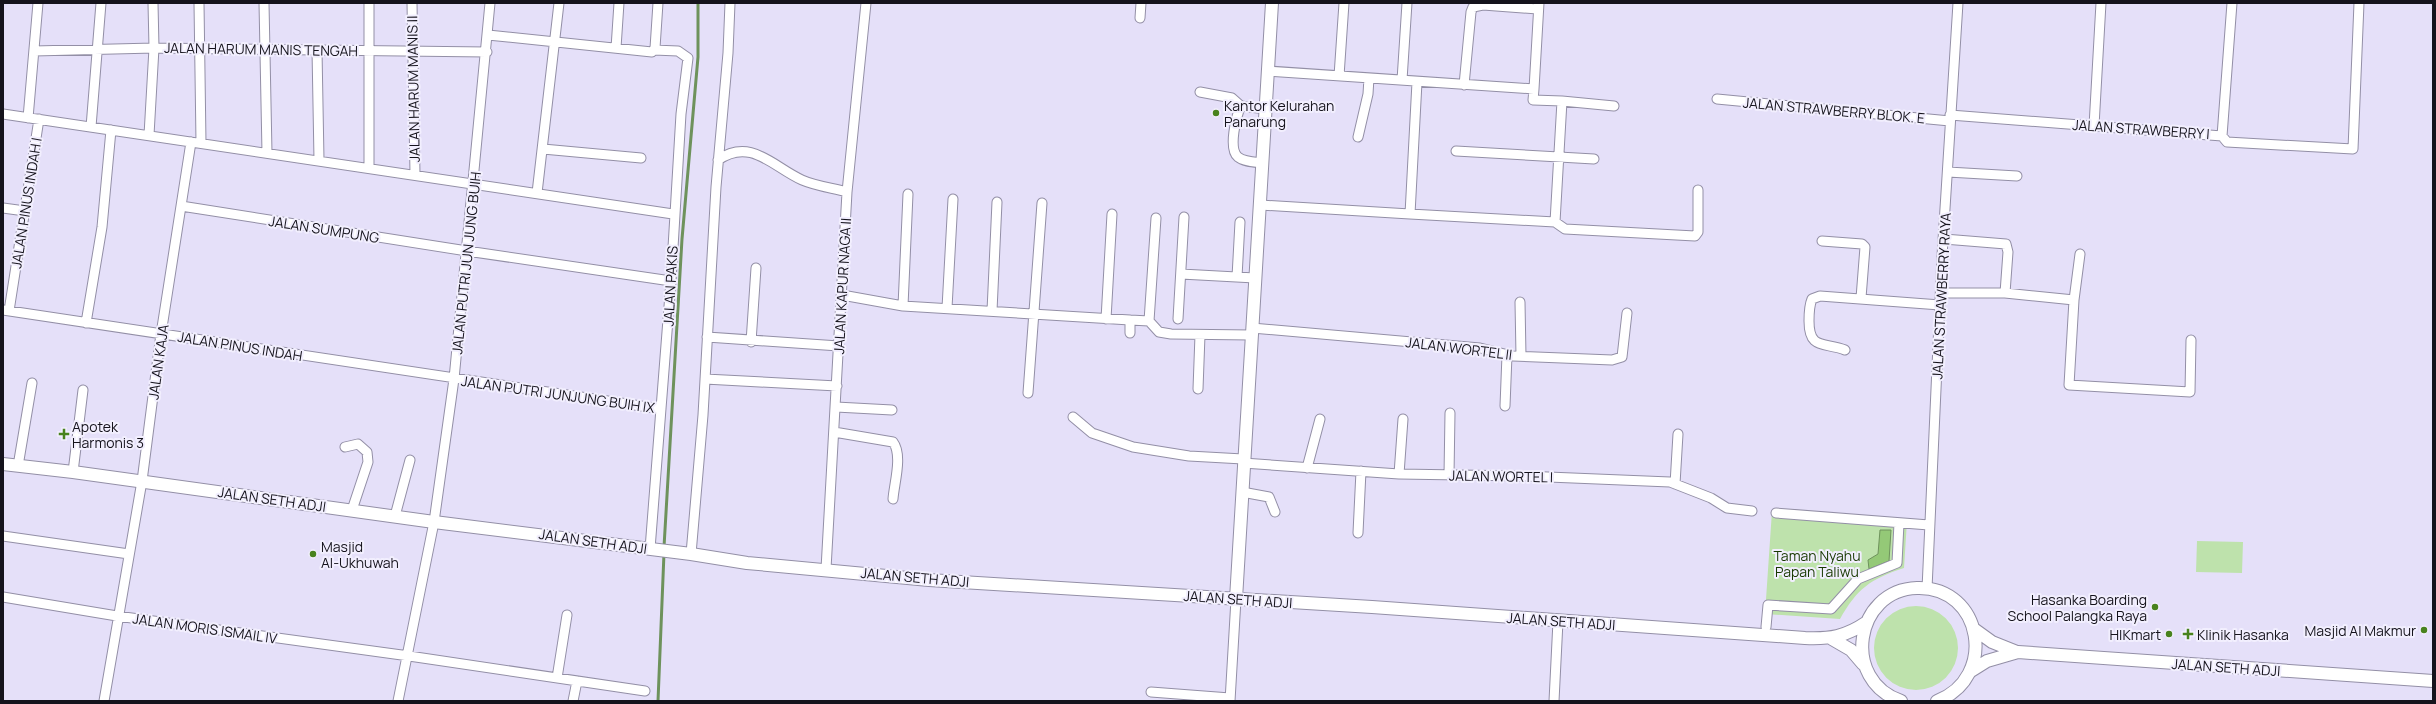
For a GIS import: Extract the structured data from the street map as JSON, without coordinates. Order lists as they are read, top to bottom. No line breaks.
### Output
{"streets":{"street":["JALAN HARUM MANIS TENGAH","JALAN HARUM MANIS II","JALAN STRAWBERRY BLOK. E","JALAN STRAWBERRY I","JALAN PINUS INDAH I","JALAN SUMPUNG","JALAN PUTRI JUN JUNG BUIH","JALAN PAKIS","JALAN KAPUR NAGA II","JALAN STRAWBERRY RAYA","JALAN PINUS INDAH","JALAN WORTEL II","JALAN KAJA","JALAN PUTRI JUNJUNG BUIH IX","JALAN WORTEL I","JALAN SETH ADJI","JALAN MORIS ISMAIL IV"]},"crossings":[["JALAN HARUM MANIS TENGAH","JALAN HARUM MANIS II"],["JALAN HARUM MANIS TENGAH","JALAN PUTRI JUN JUNG BUIH"],["JALAN STRAWBERRY BLOK. E","JALAN STRAWBERRY I"],["JALAN STRAWBERRY BLOK. E","JALAN STRAWBERRY RAYA"],["JALAN STRAWBERRY I","JALAN STRAWBERRY RAYA"],["JALAN PINUS INDAH I","JALAN PINUS INDAH"],["JALAN SUMPUNG","JALAN PUTRI JUN JUNG BUIH"],["JALAN SUMPUNG","JALAN PAKIS"],["JALAN SUMPUNG","JALAN KAJA"],["JALAN PUTRI JUN JUNG BUIH","JALAN PINUS INDAH"],["JALAN PUTRI JUN JUNG BUIH","JALAN PUTRI JUNJUNG BUIH IX"],["JALAN PUTRI JUN JUNG BUIH","JALAN SETH ADJI"],["JALAN PUTRI JUN JUNG BUIH","JALAN MORIS ISMAIL IV"],["JALAN PAKIS","JALAN PUTRI JUNJUNG BUIH IX"],["JALAN PAKIS","JALAN SETH ADJI"],["JALAN KAPUR NAGA II","JALAN SETH ADJI"],["JALAN PINUS INDAH","JALAN KAJA"],["JALAN PINUS INDAH","JALAN PUTRI JUNJUNG BUIH IX"],["JALAN KAJA","JALAN SETH ADJI"],["JALAN KAJA","JALAN MORIS ISMAIL IV"]],"parks":["Taman Nyahu Papan Taliwu"],"places":{"other":["Kantor Kelurahan Panarung","Masjid Al-Ukhuwah","Hasanka Boarding School Palangka Raya","Masjid Al Makmur","HIKmart"],"health":["Apotek Harmonis 3","Klinik Hasanka"]}}
